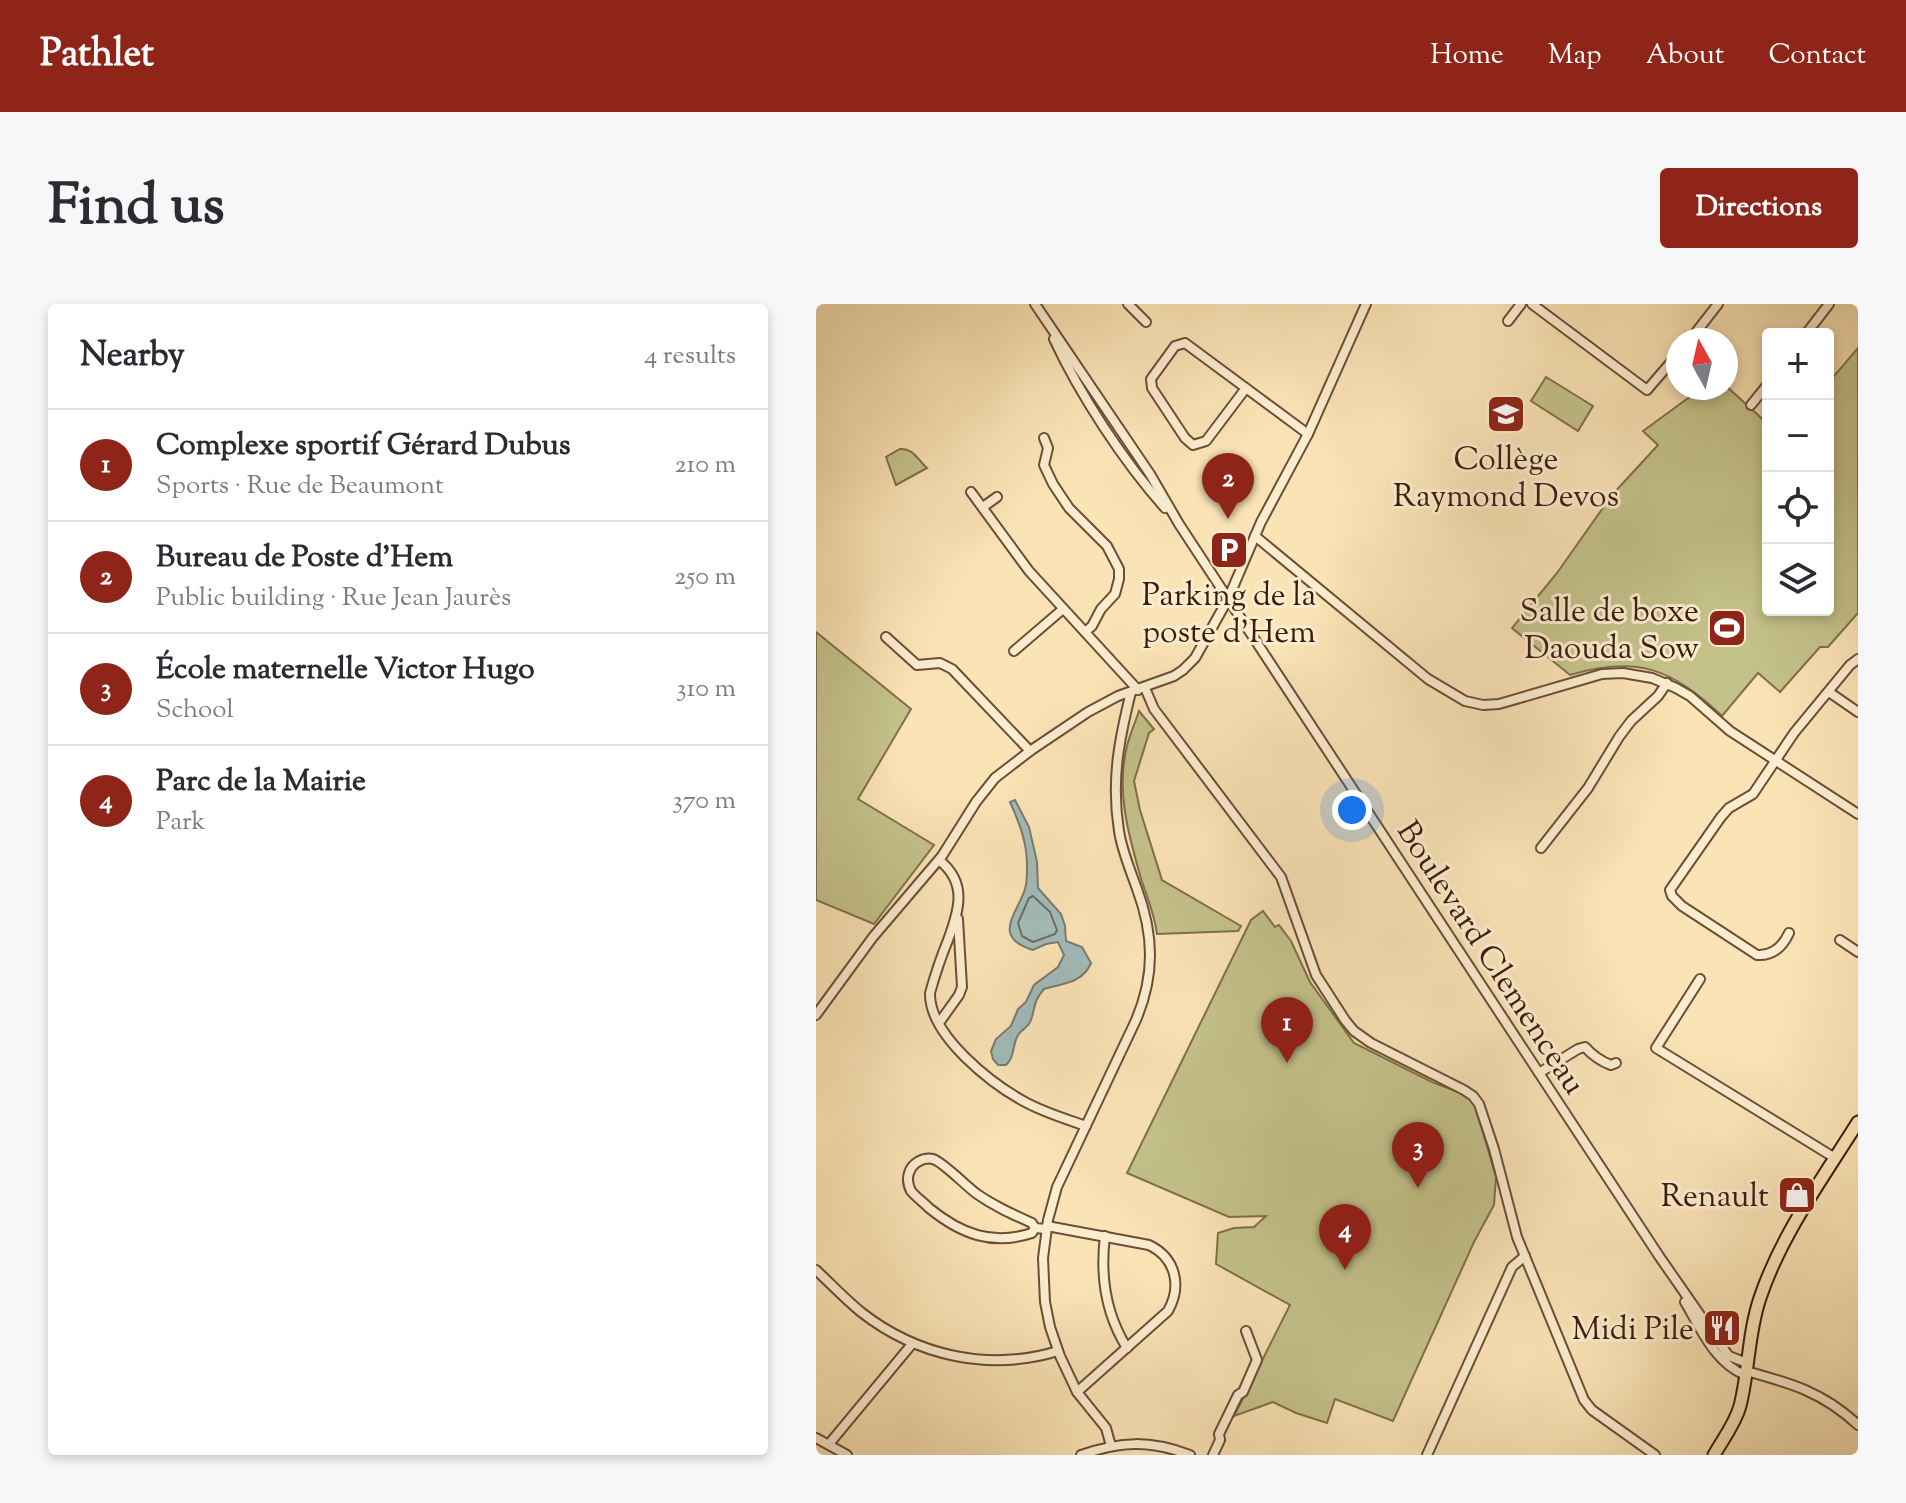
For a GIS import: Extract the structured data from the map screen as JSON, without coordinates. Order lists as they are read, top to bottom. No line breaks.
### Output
{"streets":{"street":["Boulevard Clemenceau"]},"places":{"school or university":["Collège Raymond Devos"],"parking":["Parking de la poste d'Hem"],"sports":["Salle de boxe Daouda Sow"],"shop":["Renault"],"restaurant":["Midi Pile"]},"north":"top","page":{"header":"Pathlet","nav":["Home","Map","About","Contact"],"title":"Find us","buttons":"Directions","heading":["Nearby","4 results"],"map_buttons":["+","−"],"list":[{"mark":"1","name":"Complexe sportif Gérard Dubus","note":"Sports · Rue de Beaumont","value":"210 m"},{"mark":"2","name":"Bureau de Poste d'Hem","note":"Public building · Rue Jean Jaurès","value":"250 m"},{"mark":"3","name":"École maternelle Victor Hugo","note":"School","value":"310 m"},{"mark":"4","name":"Parc de la Mairie","note":"Park","value":"370 m"}],"pins":["2","1","3","4"]}}
